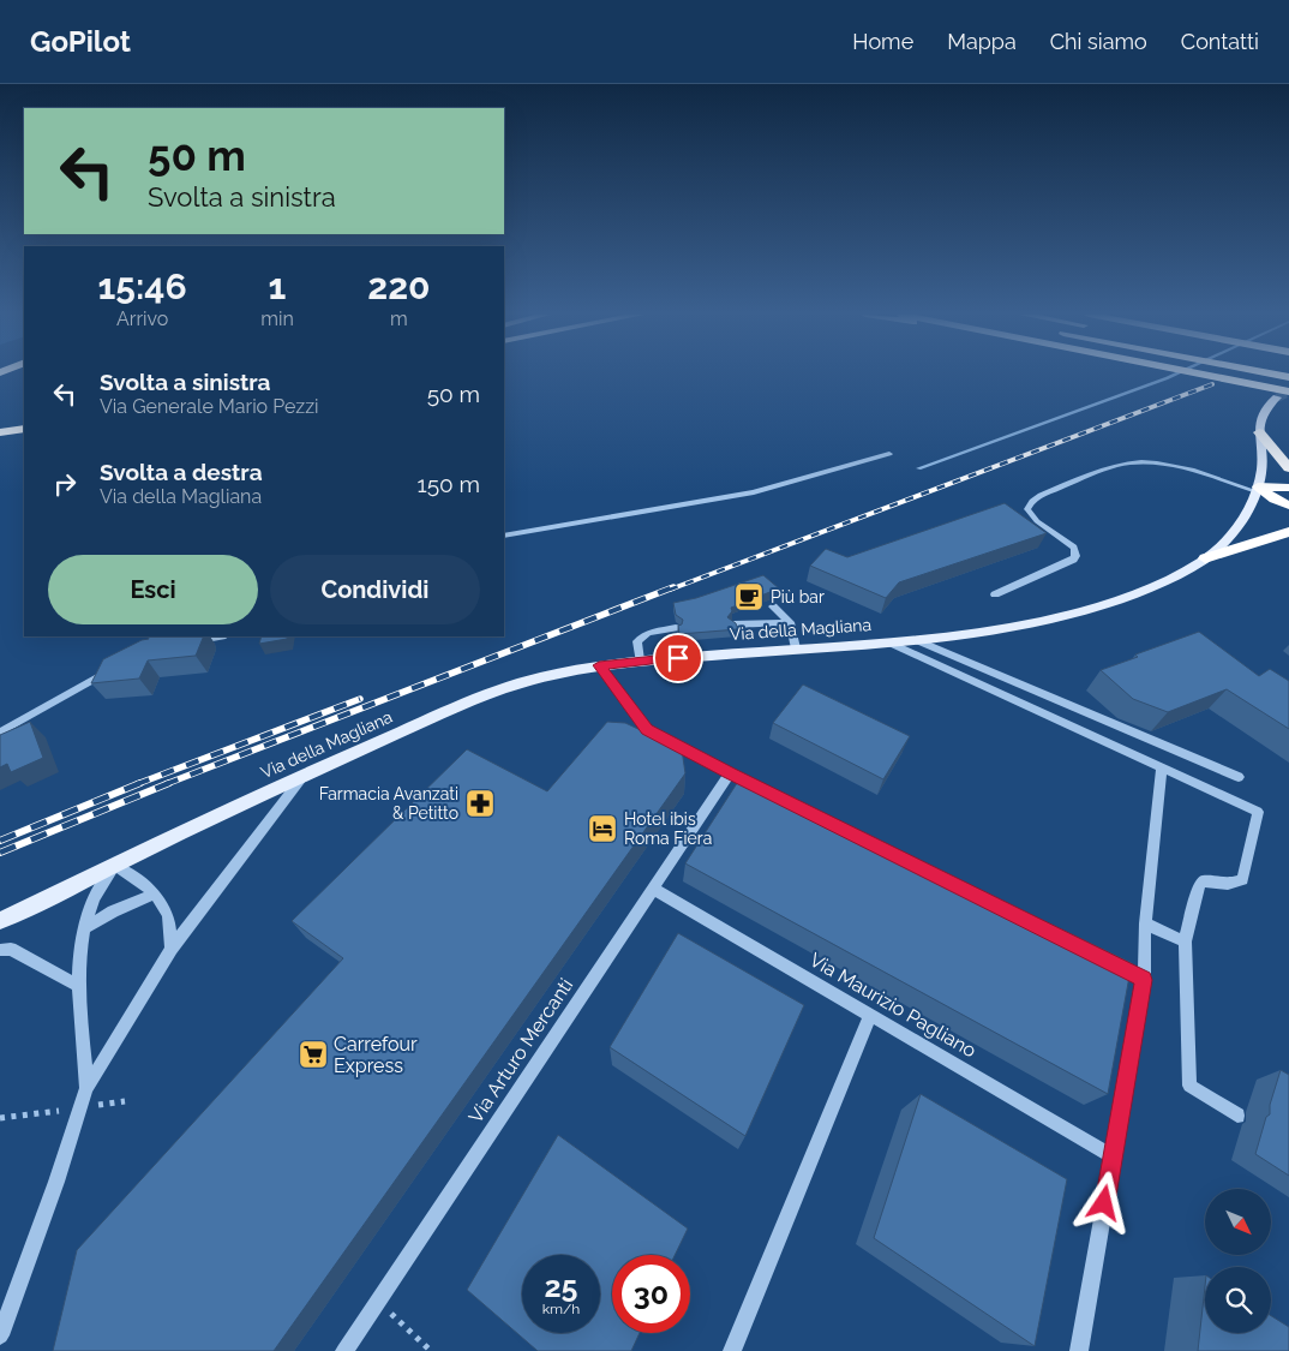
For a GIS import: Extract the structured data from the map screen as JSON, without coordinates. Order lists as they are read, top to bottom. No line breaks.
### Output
{"streets":{"main road":["Via della Magliana"],"street":["Via Maurizio Pagliano","Via Arturo Mercanti"]},"crossings":[["Via Maurizio Pagliano","Via Arturo Mercanti"]],"places":{"cafe":["Più bar"],"pharmacy":["Farmacia Avanzati & Petitto"],"hotel":["Hotel ibis Roma Fiera"],"supermarket":["Carrefour Express"]},"north":"bottom right","page":{"header":"GoPilot","nav":["Home","Mappa","Chi siamo","Contatti"],"turn":["50 m","Svolta a sinistra"],"eta":["15:46","Arrivo","1","min","220","m"],"list":[{"name":"Svolta a sinistra","note":"Via Generale Mario Pezzi","value":"50 m"},{"name":"Svolta a destra","note":"Via della Magliana","value":"150 m"}],"buttons":["Esci","Condividi"],"speed":"25 km/h","limit":"30"}}
